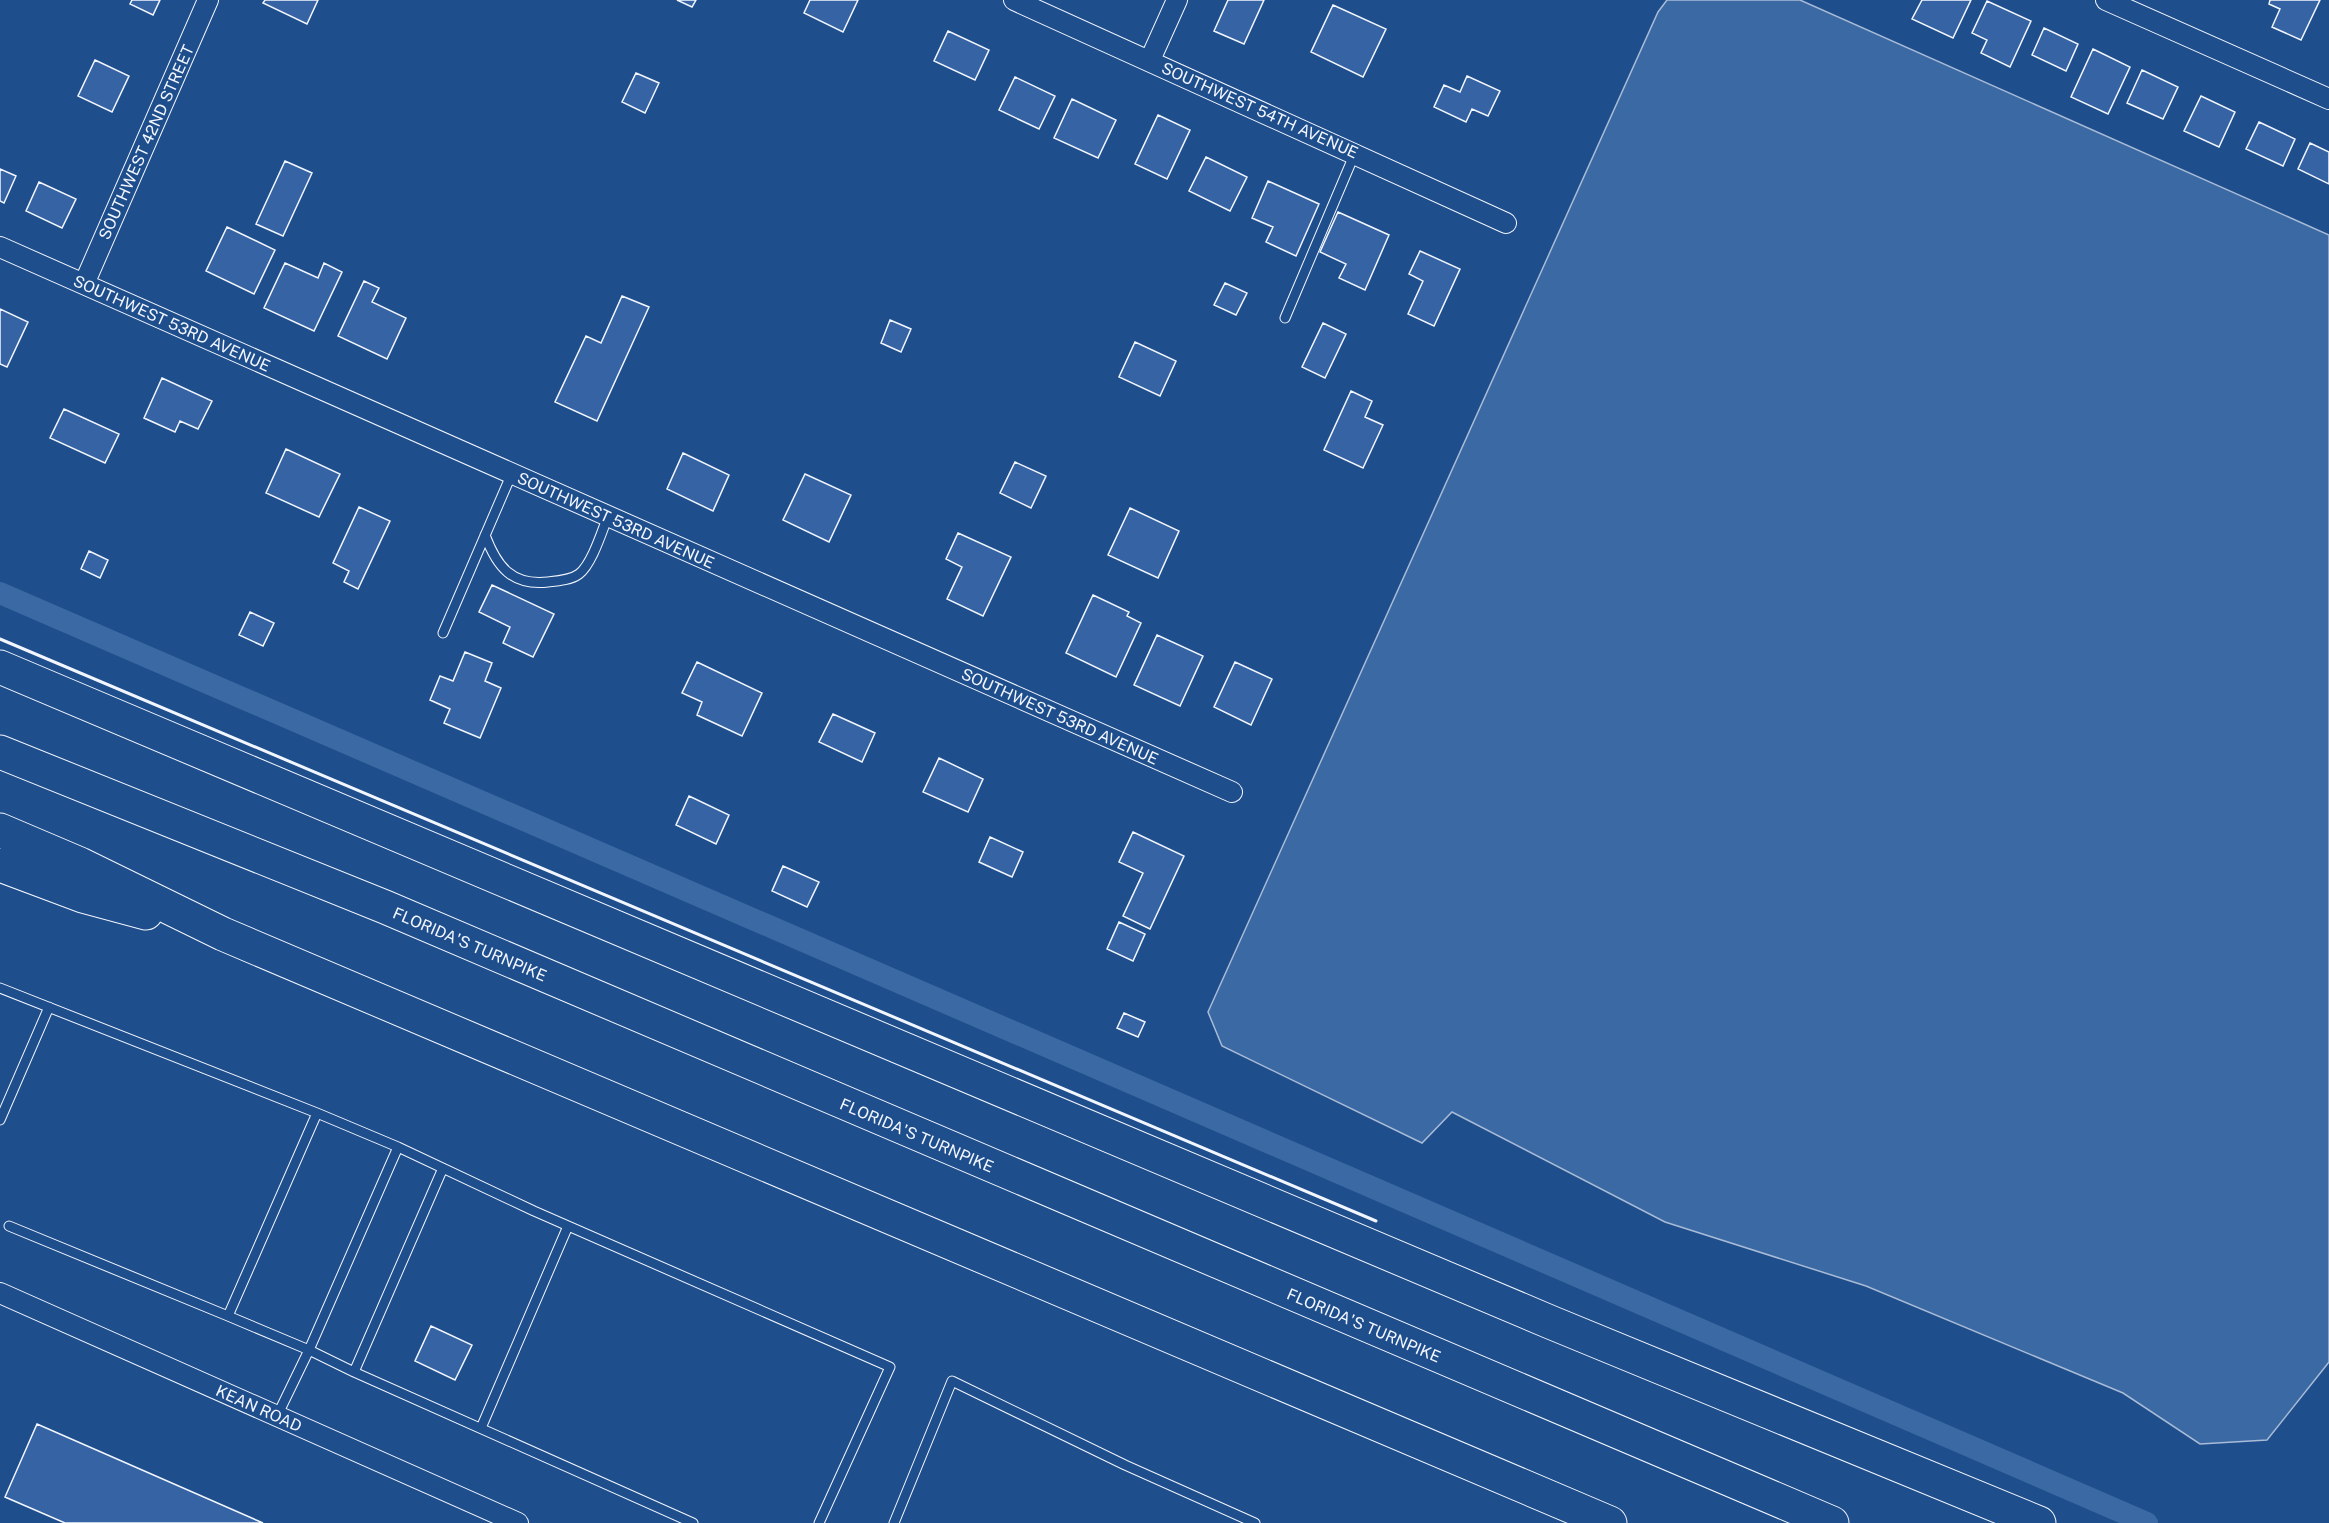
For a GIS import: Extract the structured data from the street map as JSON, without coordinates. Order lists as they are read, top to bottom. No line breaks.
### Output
{"streets":{"highway":["FLORIDA'S TURNPIKE"],"street":["SOUTHWEST 54TH AVENUE","SOUTHWEST 42ND STREET","SOUTHWEST 53RD AVENUE","KEAN ROAD"]},"crossings":[["SOUTHWEST 42ND STREET","SOUTHWEST 53RD AVENUE"]]}
